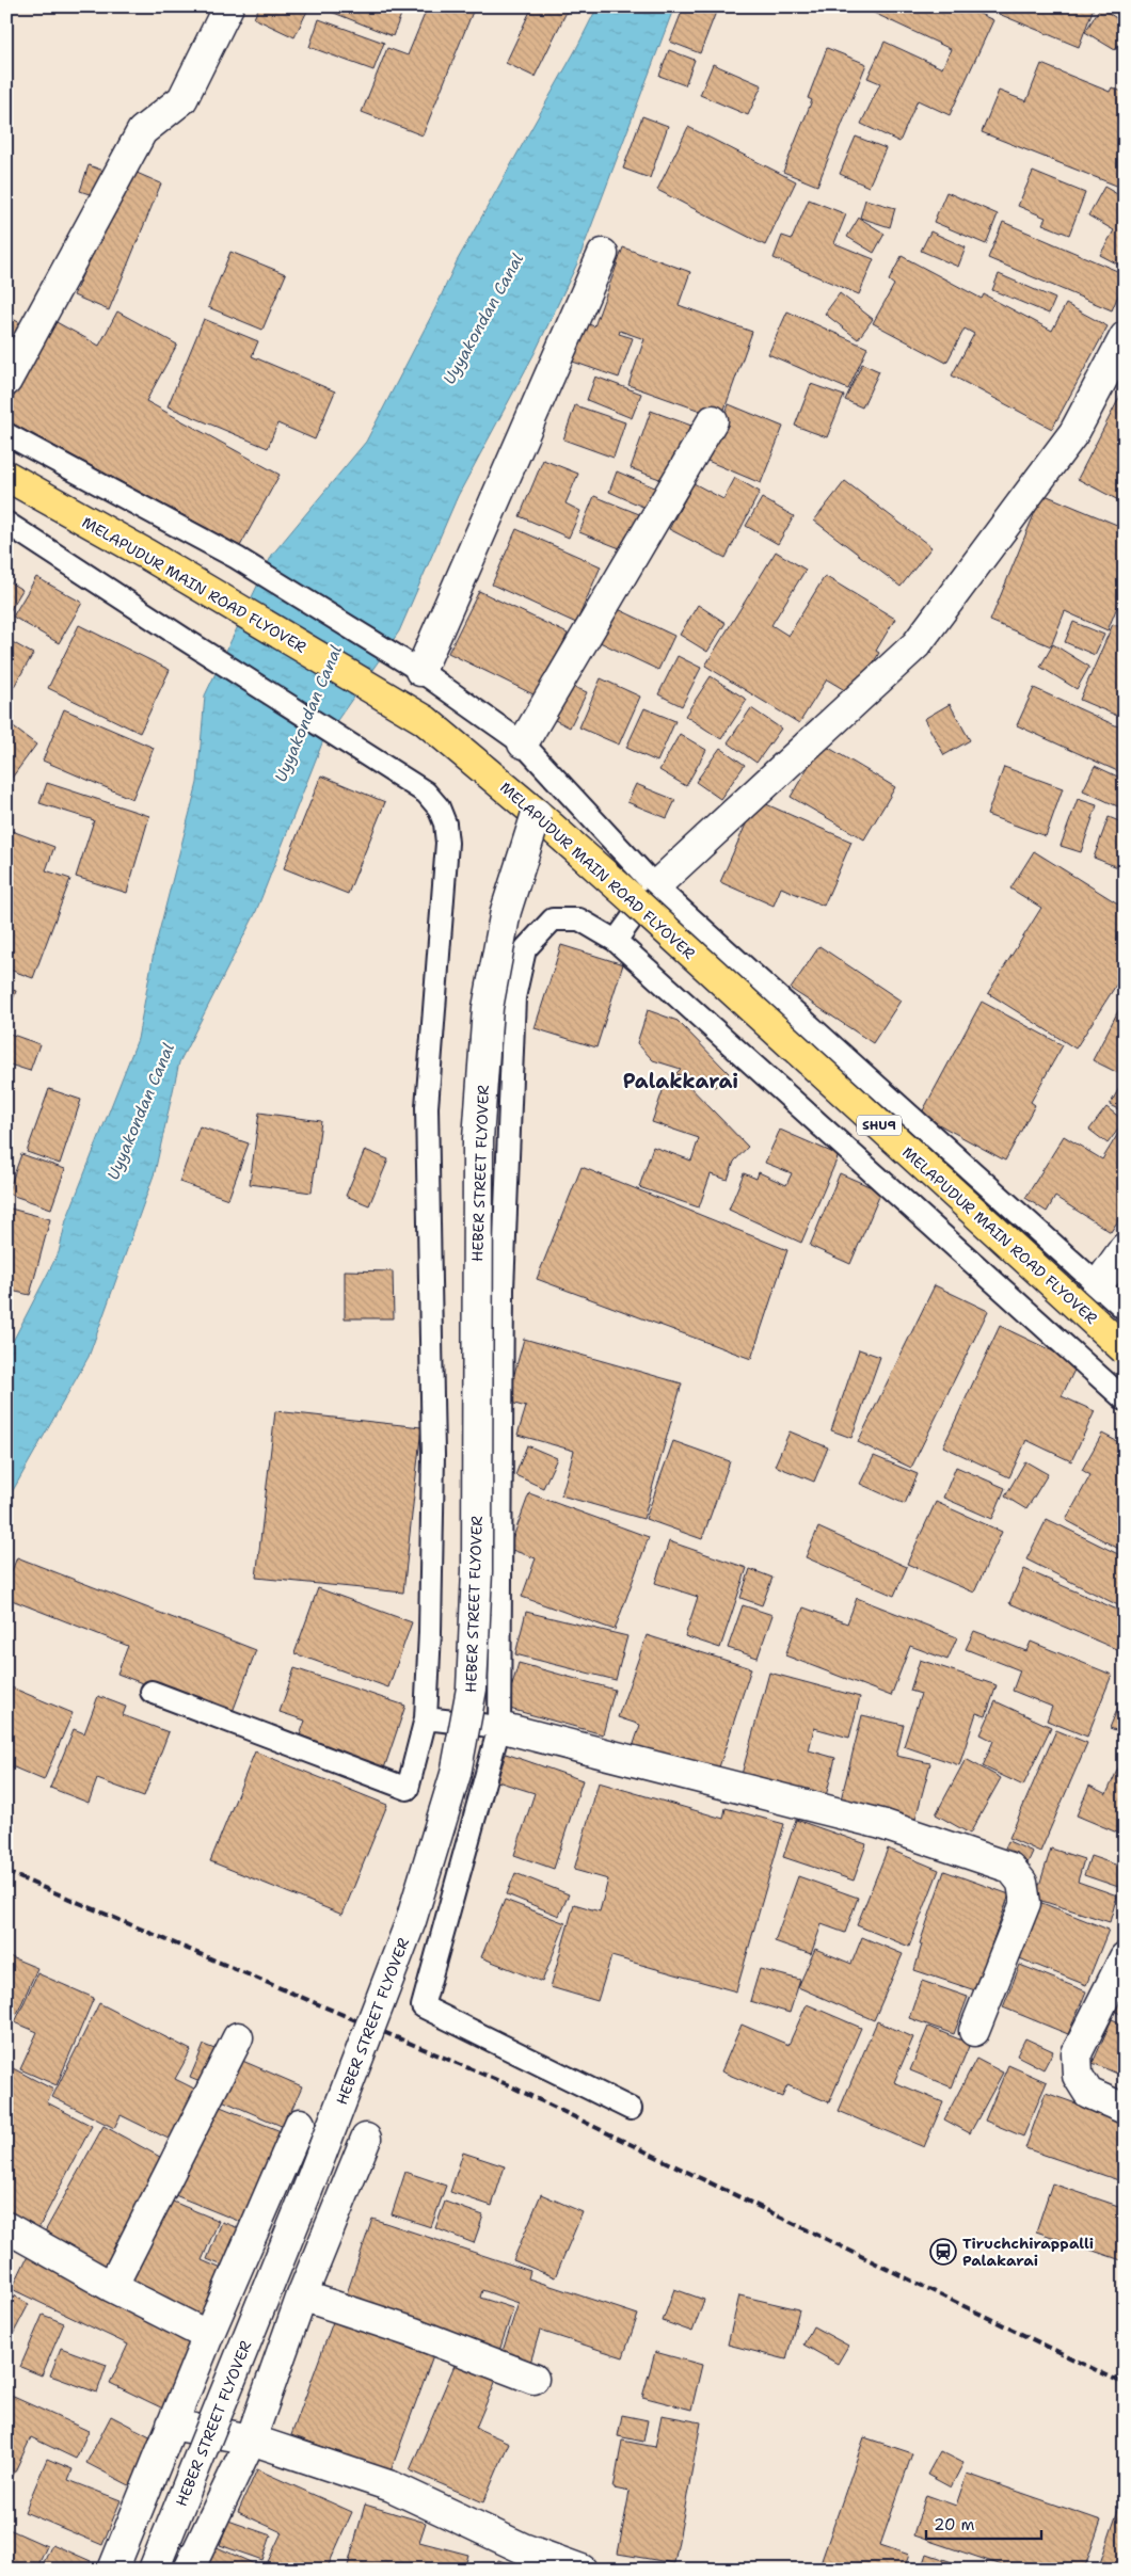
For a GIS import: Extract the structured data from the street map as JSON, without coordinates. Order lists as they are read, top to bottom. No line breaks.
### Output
{"streets":{"main road":["MELAPUDUR MAIN ROAD FLYOVER","SHU9"],"street":["HEBER STREET FLYOVER"]},"crossings":[["MELAPUDUR MAIN ROAD FLYOVER","HEBER STREET FLYOVER"]],"districts":["Palakkarai"],"water":["Uyyakondan Canal"],"places":{"station":["Tiruchchirappalli Palakarai"]},"scale_bar":"20 m"}
